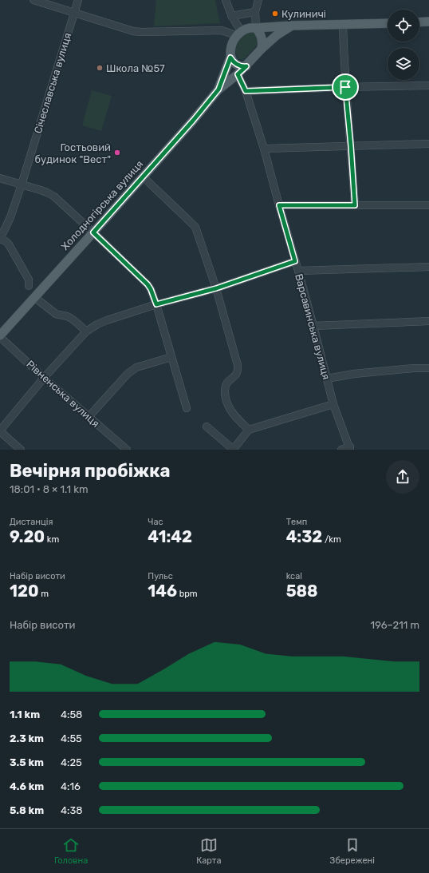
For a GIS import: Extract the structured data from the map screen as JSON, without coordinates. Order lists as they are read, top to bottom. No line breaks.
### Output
{"streets":{"main road":["Холодногірська вулиця"],"street":["Січеславська вулиця","Варсавинська вулиця","Рівненська вулиця"]},"crossings":[["Холодногірська вулиця","Варсавинська вулиця"],["Холодногірська вулиця","Рівненська вулиця"]],"places":["Кулиничі","Школа №57","Гостьовий будинок \"Вест\""],"page":{"heading":["Вечірня пробіжка","18:01 · 8 × 1.1 km"],"stats":[["Дистанція","9.20 km"],["Час","41:42"],["Темп","4:32 /km"],["Набір висоти","120 m"],["Пульс","146 bpm"],["kcal","588"]],"chart":["Набір висоти","196–211 m"],"list":[{"name":"1.1 km","note":"4:58"},{"name":"2.3 km","note":"4:55"},{"name":"3.5 km","note":"4:25"},{"name":"4.6 km","note":"4:16"},{"name":"5.8 km","note":"4:38"}],"tabs":["Головна","Карта","Збережені"]}}
